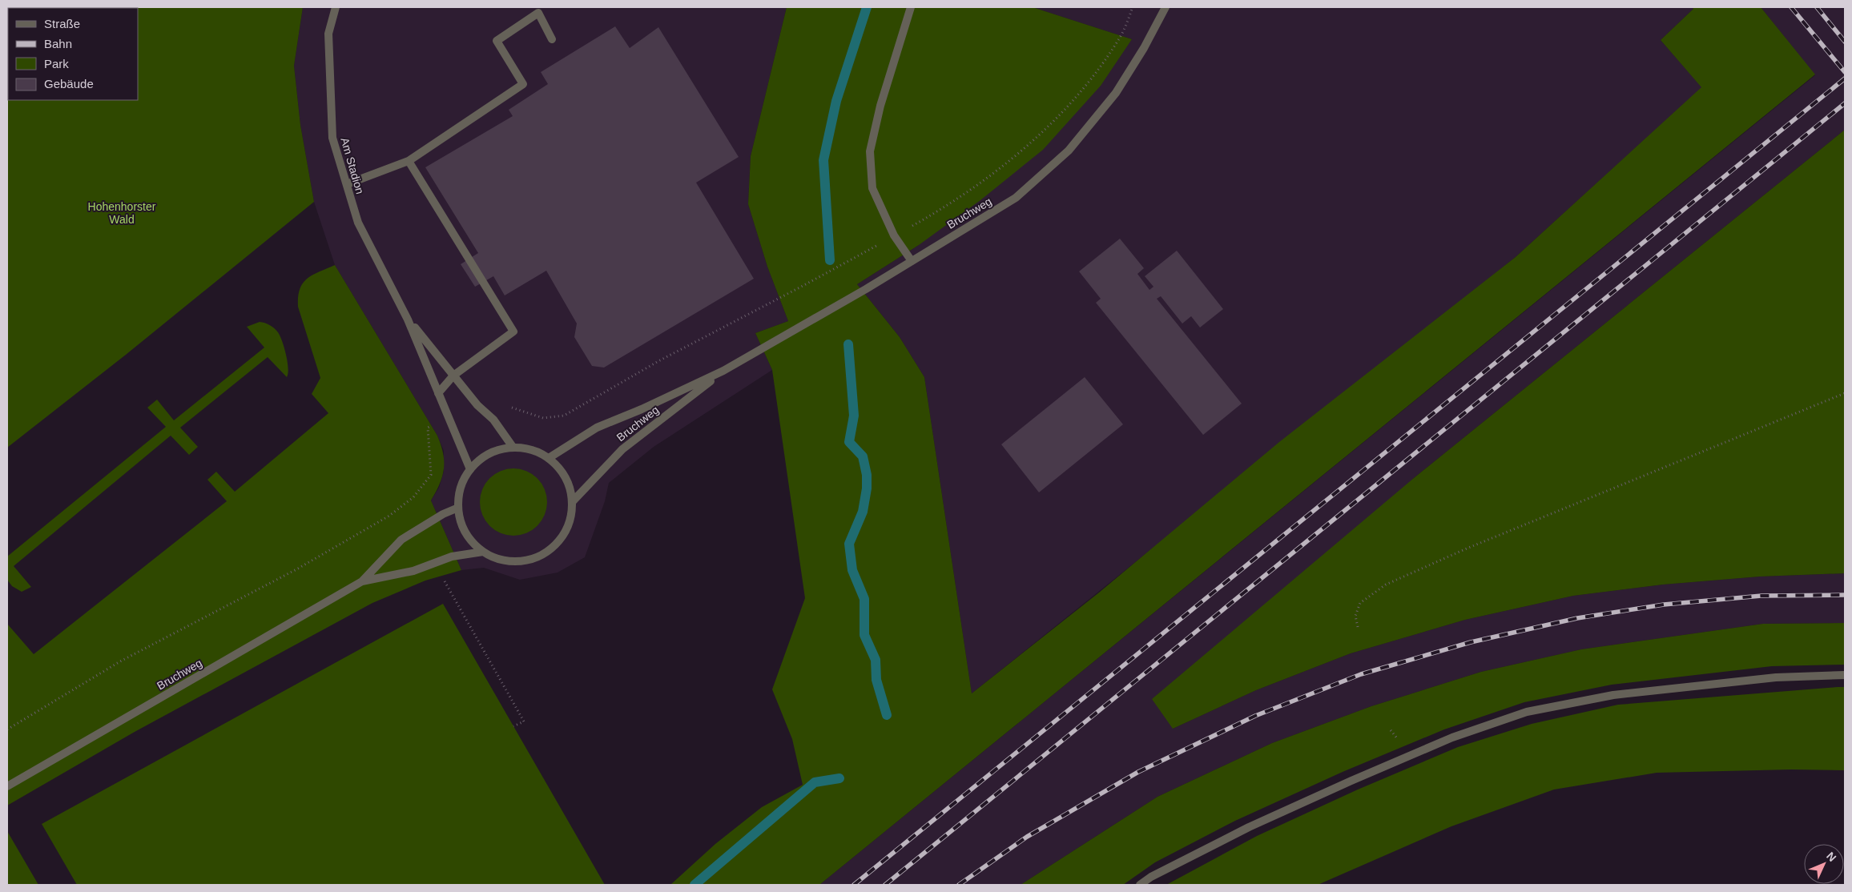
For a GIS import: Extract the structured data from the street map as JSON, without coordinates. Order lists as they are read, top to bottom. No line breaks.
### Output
{"streets":{"street":["Am Stadion","Bruchweg"]},"crossings":[["Am Stadion","Bruchweg"]],"parks":["Hohenhorster Wald"],"legend":["Straße","Bahn","Park","Gebäude"],"north":"top right"}
